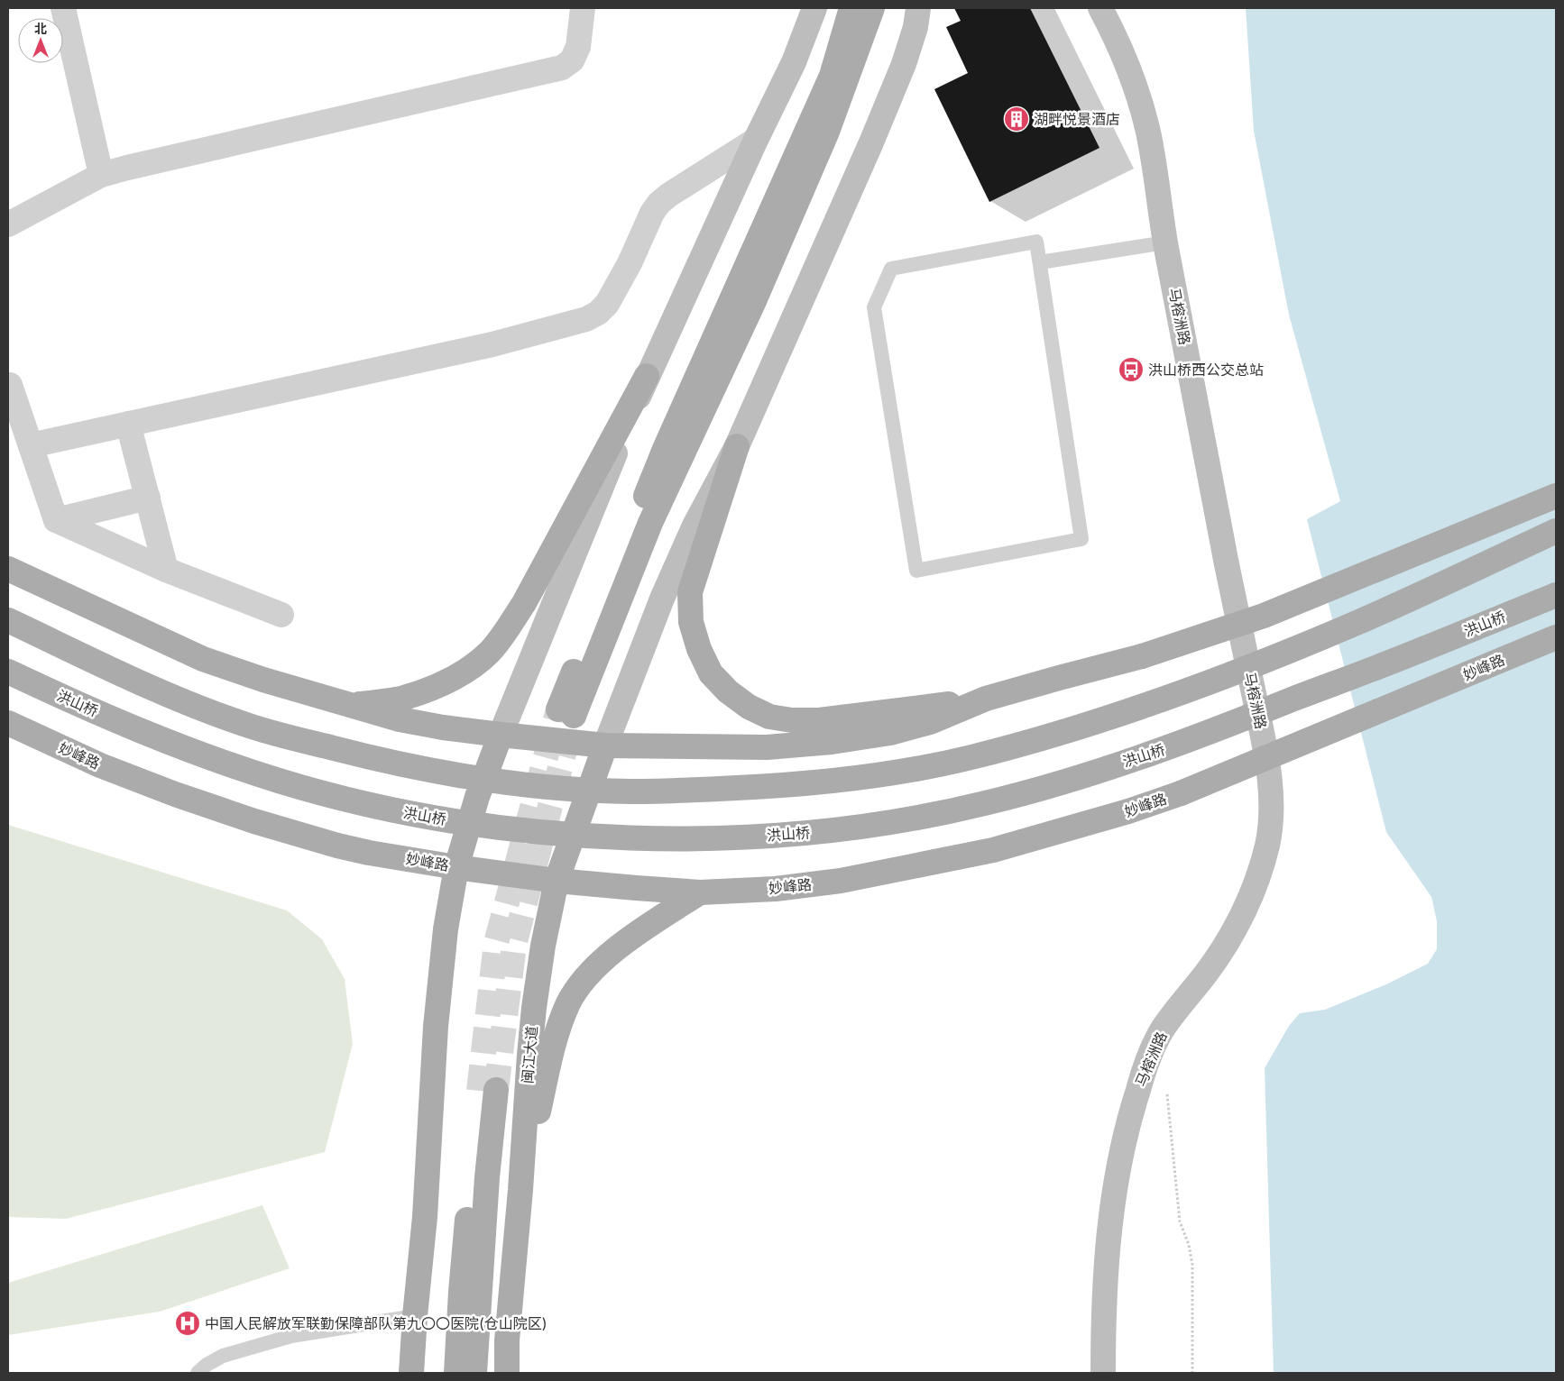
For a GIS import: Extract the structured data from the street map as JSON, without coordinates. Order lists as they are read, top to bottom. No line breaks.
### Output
{"streets":{"main road":["马榕洲路","洪山桥","妙峰路","闽江大道"]},"crossings":[["妙峰路","闽江大道"]],"places":{"building":["湖畔悦景酒店"],"bus stop":["洪山桥西公交总站"],"hospital":["中国人民解放军联勤保障部队第九〇〇医院(仓山院区)"]},"north":"top"}
